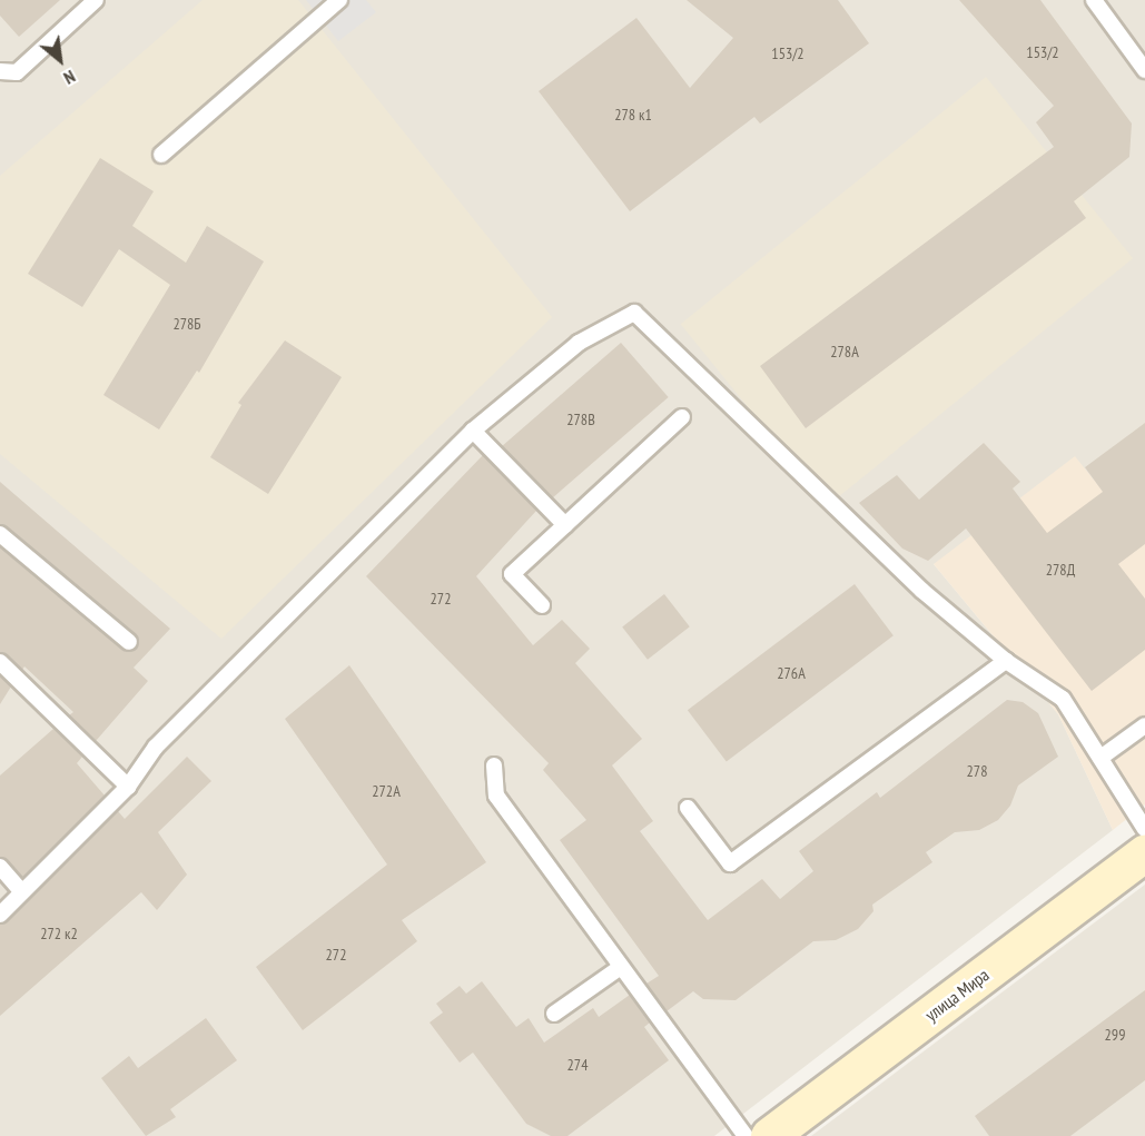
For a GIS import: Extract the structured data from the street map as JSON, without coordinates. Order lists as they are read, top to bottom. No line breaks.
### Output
{"streets":{"main road":["улица Мира"]},"house_numbers":["153/2","153/2","278 к1","278Б","278А","278В","278Д","272","276А","278","272А","272 к2","272","299","274"],"north":"bottom right"}
